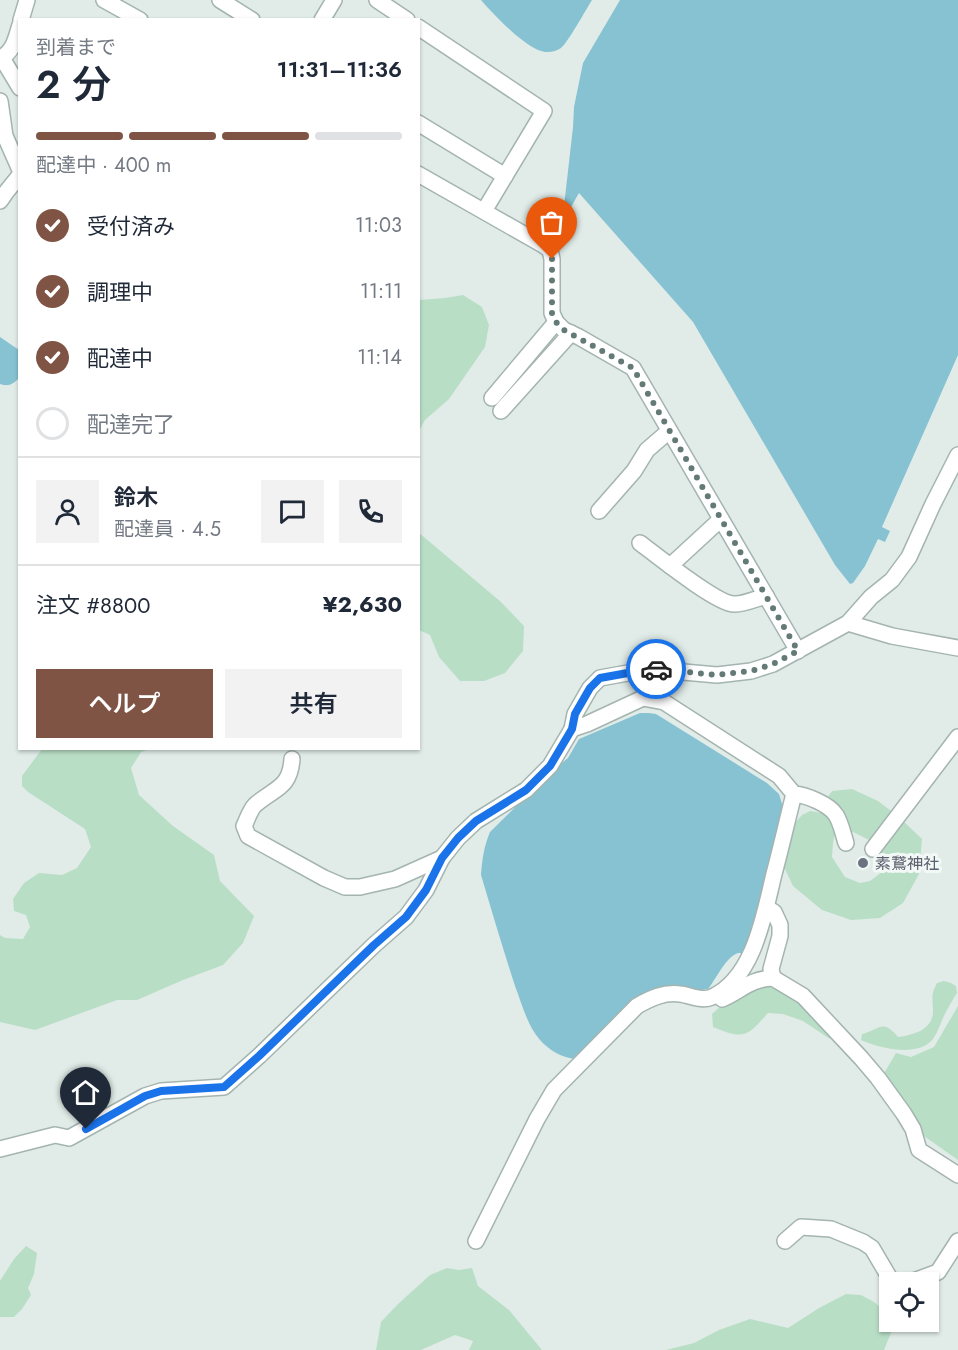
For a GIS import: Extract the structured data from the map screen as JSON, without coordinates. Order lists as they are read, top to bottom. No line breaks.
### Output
{"places":["素鵞神社"],"page":{"heading":["2 分","到着まで","11:31–11:36"],"panel":["鈴木","配達員 · 4.5","注文 #8800","¥2,630"],"bar":"配達中 · 400 m","list":[["受付済み","11:03"],["調理中","11:11"],["配達中","11:14"],"配達完了"],"buttons":["ヘルプ","共有"]}}
